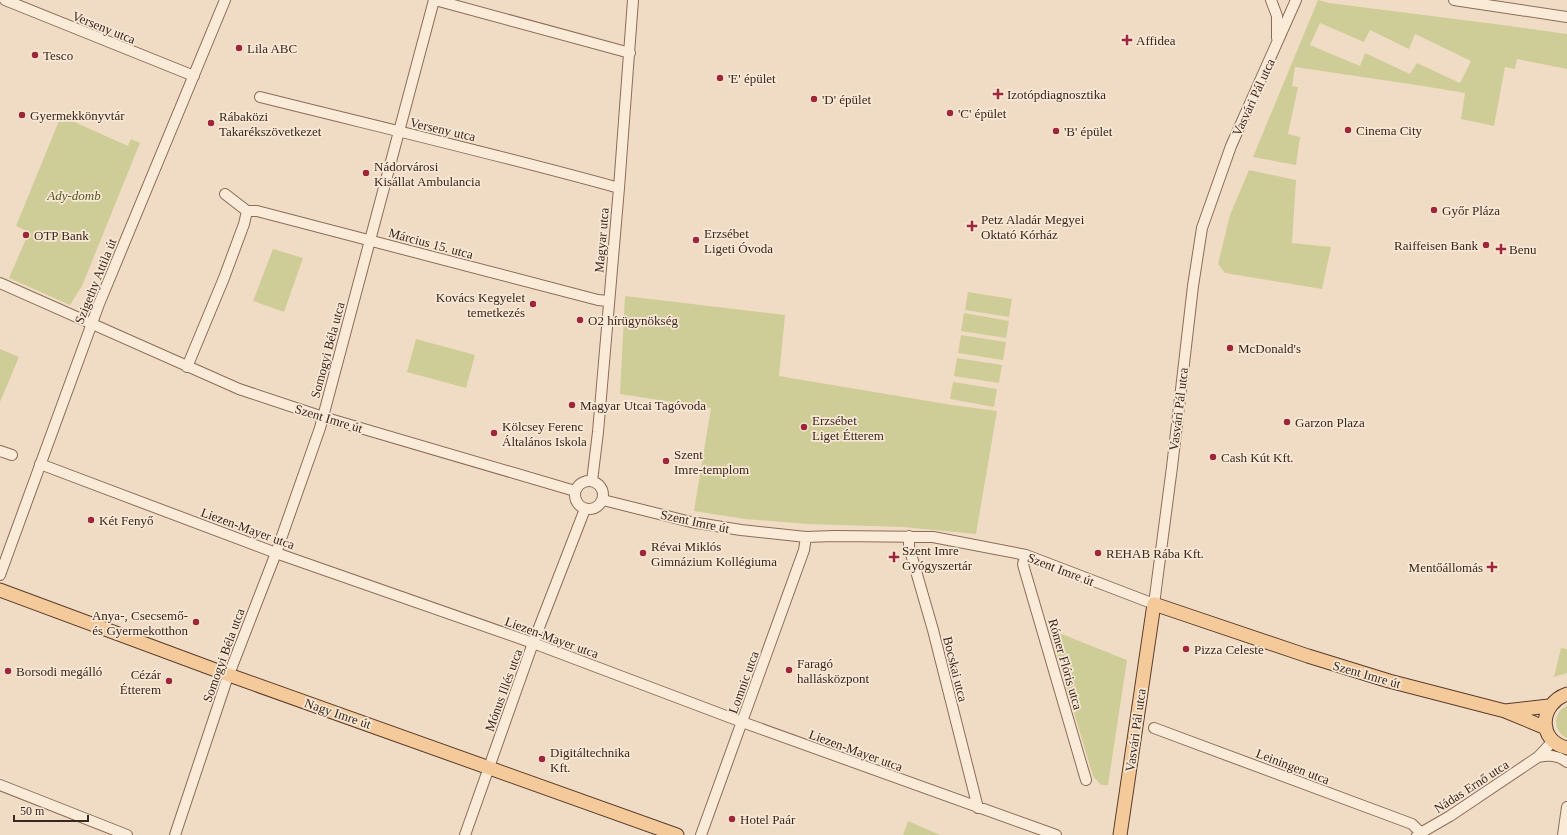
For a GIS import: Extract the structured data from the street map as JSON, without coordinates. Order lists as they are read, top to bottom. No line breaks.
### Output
{"streets":{"main road":["Vasvári Pál utca","Szent Imre út","Nagy Imre út"],"street":["Verseny utca","Magyar utca","Március 15. utca","Szigethy Attila út","Somogyi Béla utca","Liezen-Mayer utca","Rómer Flóris utca","Bocskai utca","Lomnic utca","Mónus Illés utca","Leiningen utca","Nádas Ernő utca"]},"crossings":[["Verseny utca","Magyar utca"],["Verseny utca","Szigethy Attila út"],["Verseny utca","Somogyi Béla utca"],["Vasvári Pál utca","Szent Imre út"],["Magyar utca","Március 15. utca"],["Magyar utca","Szent Imre út"],["Magyar utca","Mónus Illés utca"],["Március 15. utca","Somogyi Béla utca"],["Szigethy Attila út","Szent Imre út"],["Szigethy Attila út","Liezen-Mayer utca"],["Somogyi Béla utca","Szent Imre út"],["Somogyi Béla utca","Liezen-Mayer utca"],["Somogyi Béla utca","Nagy Imre út"],["Szent Imre út","Rómer Flóris utca"],["Szent Imre út","Bocskai utca"],["Szent Imre út","Lomnic utca"],["Szent Imre út","Mónus Illés utca"],["Liezen-Mayer utca","Bocskai utca"],["Liezen-Mayer utca","Lomnic utca"],["Liezen-Mayer utca","Mónus Illés utca"],["Mónus Illés utca","Nagy Imre út"],["Leiningen utca","Nádas Ernő utca"]],"parks":["Ady-domb"],"places":{"health":["Affidea","Izotópdiagnosztika","Petz Aladár Megyei Oktató Kórház","Benu","Szent Imre Gyógyszertár","Mentőállomás"],"other":["Lila ABC","Tesco","'E' épület","'D' épület","'C' épület","Gyermekkönyvtár","Rábaközi Takarékszövetkezet","Cinema City","'B' épület","Nádorvárosi Kisállat Ambulancia","Győr Pláza","OTP Bank","Erzsébet Ligeti Óvoda","Raiffeisen Bank","Kovács Kegyelet temetkezés","O2 hírügynökség","McDonald's","Magyar Utcai Tagóvoda","Garzon Plaza","Erzsébet Liget Étterem","Kölcsey Ferenc Általános Iskola","Cash Kút Kft.","Szent Imre-templom","Két Fenyő","Révai Miklós Gimnázium Kollégiuma","REHAB Rába Kft.","Anya-, Csecsemő- és Gyermekotthon","Pizza Celeste","Faragó hallásközpont","Borsodi megálló","Cézár Étterem","Digitáltechnika Kft.","Hotel Paár"]},"scale_bar":"50 m"}
